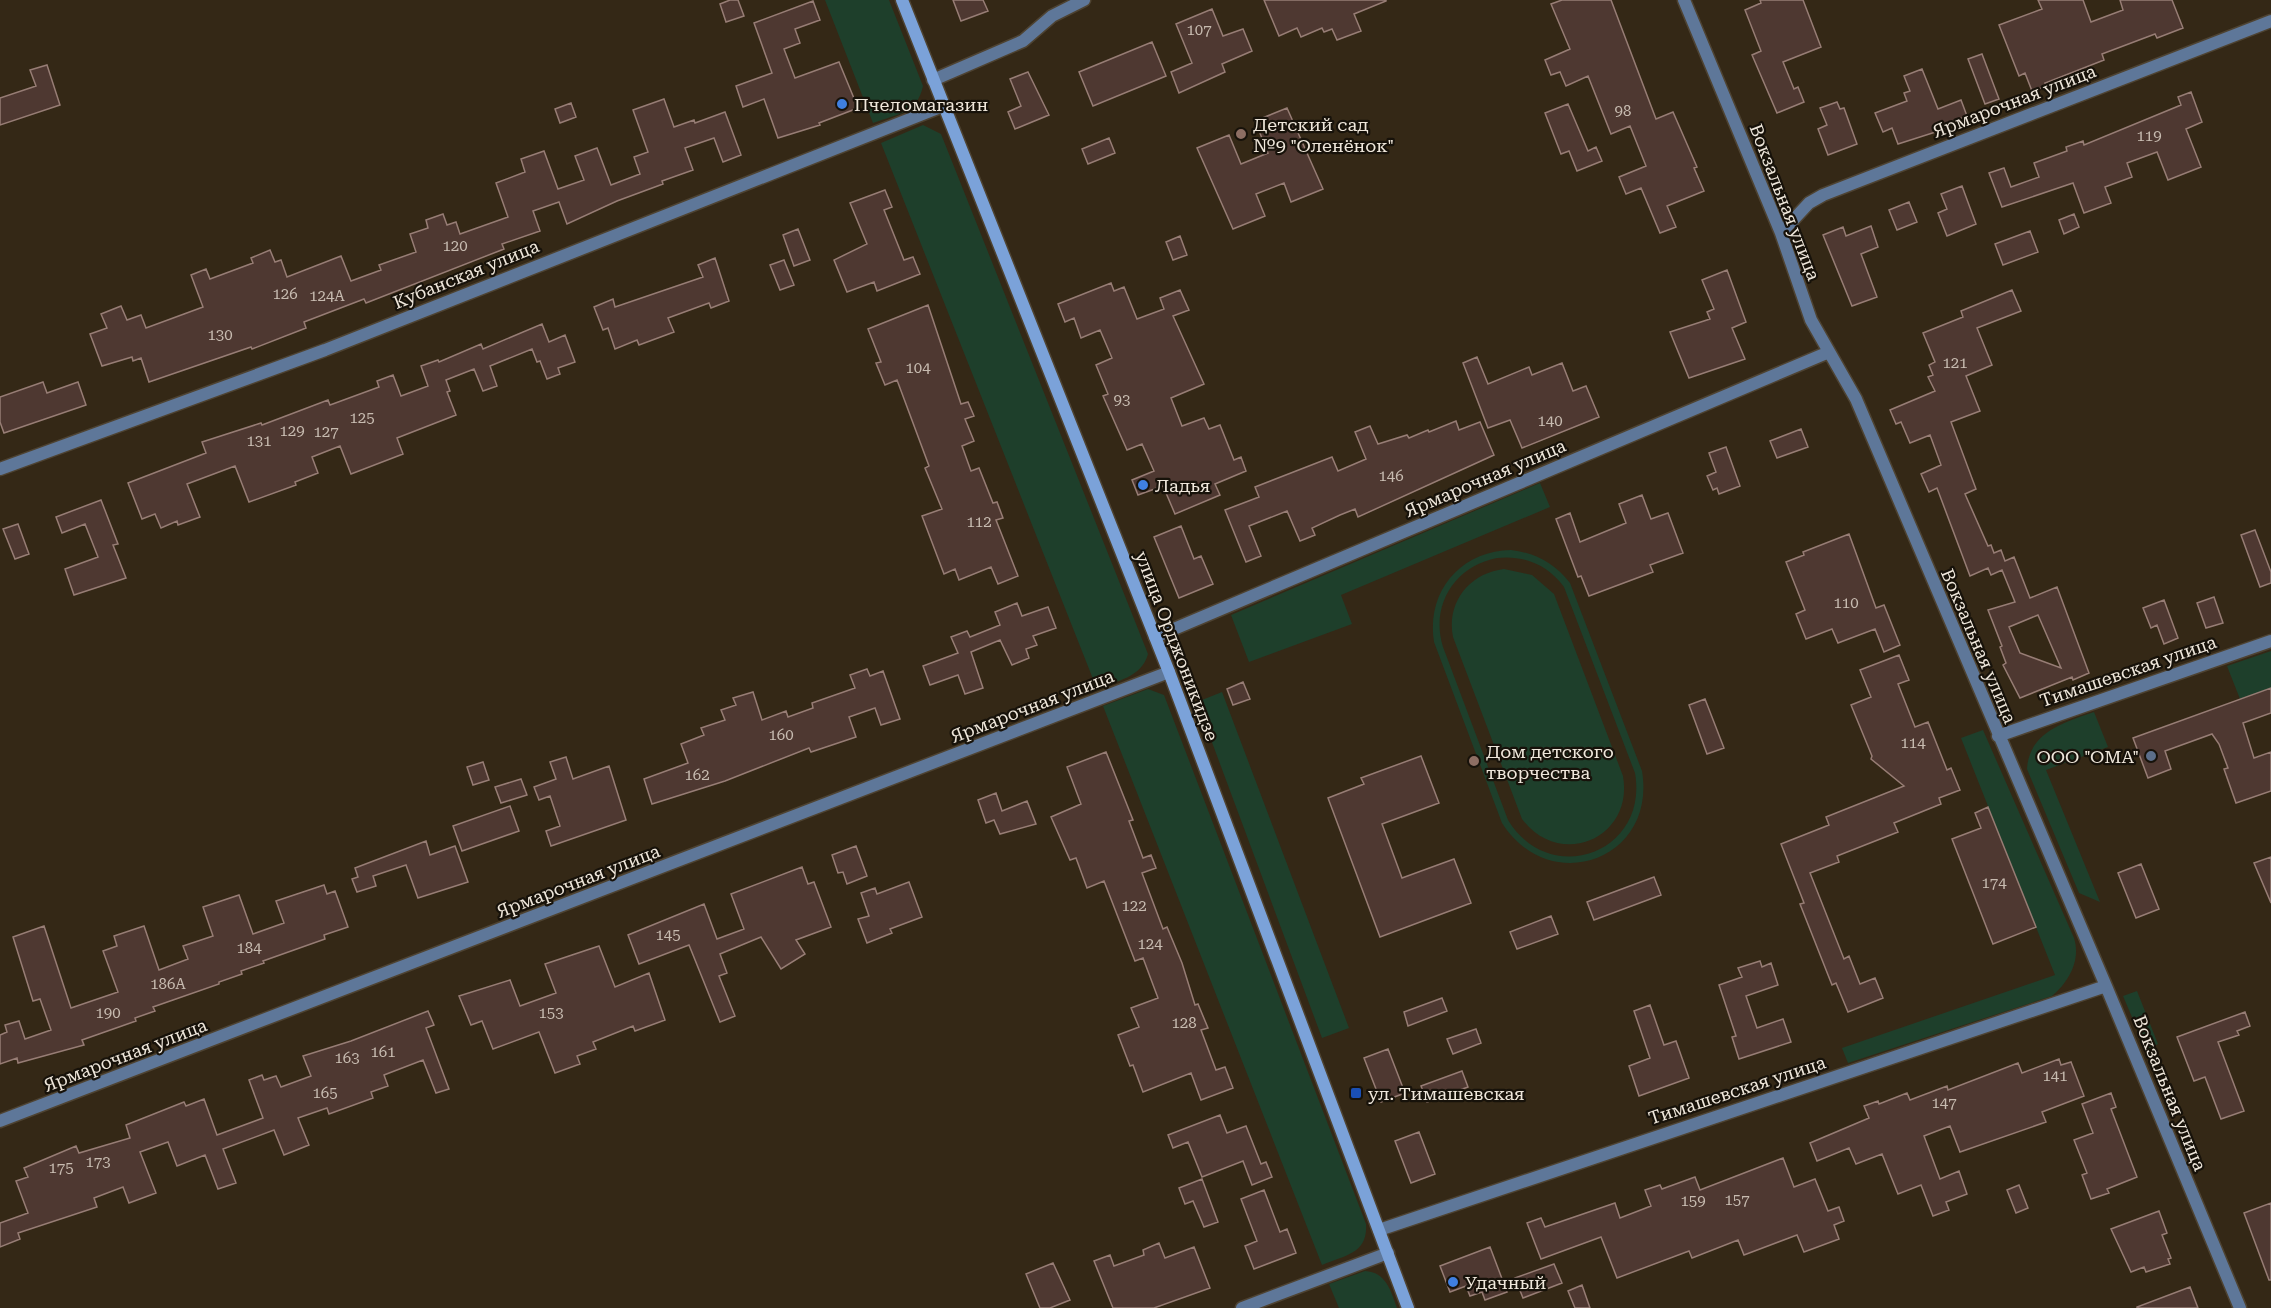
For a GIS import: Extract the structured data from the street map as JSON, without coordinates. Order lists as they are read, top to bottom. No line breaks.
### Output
{"streets":{"main road":["улица Орджоникидзе"],"street":["Ярмарочная улица","Вокзальная улица","Кубанская улица","Тимашевская улица"]},"crossings":[["Ярмарочная улица","Вокзальная улица"],["Ярмарочная улица","улица Орджоникидзе"],["Вокзальная улица","Тимашевская улица"],["Кубанская улица","улица Орджоникидзе"],["улица Орджоникидзе","Тимашевская улица"]],"places":{"other":["Пчеломагазин","Детский сад №9 \"Оленёнок\"","Ладья","ООО \"ОМА\"","Дом детского творчества","Удачный"],"transit":["ул. Тимашевская"]},"house_numbers":["107","98","119","120","126","124А","130","121","104","93","125","140","129","127","131","146","112","110","160","114","162","174","122","145","124","184","186А","190","153","128","161","163","141","165","147","173","175","157","159"]}
